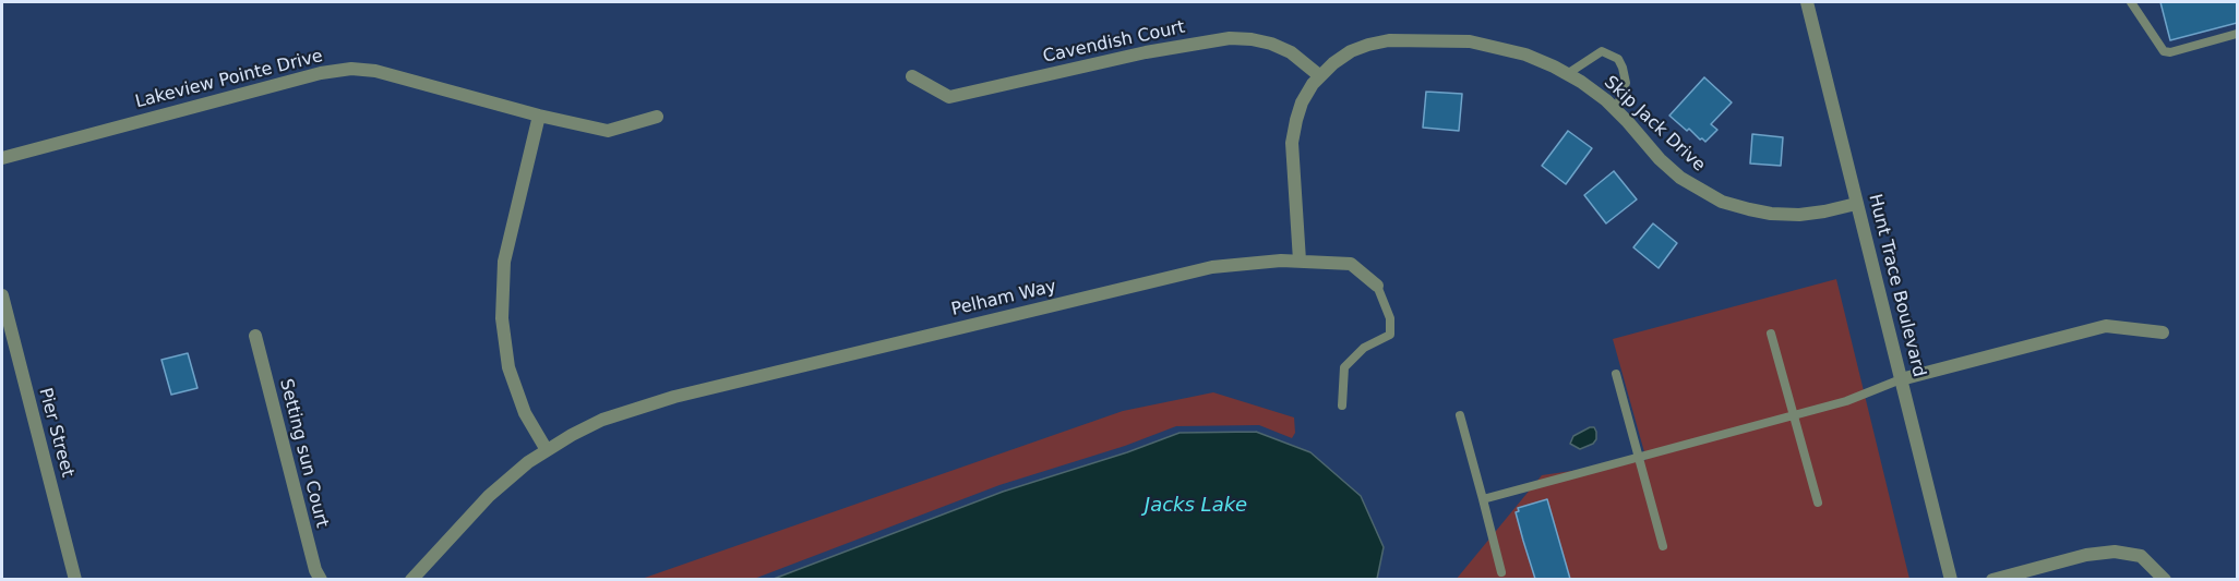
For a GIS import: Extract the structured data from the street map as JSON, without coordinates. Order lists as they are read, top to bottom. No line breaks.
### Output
{"streets":{"street":["Cavendish Court","Lakeview Pointe Drive","Skip Jack Drive","Hunt Trace Boulevard","Pelham Way","Pier Street","Setting sun Court"]},"crossings":[["Cavendish Court","Skip Jack Drive"],["Skip Jack Drive","Hunt Trace Boulevard"],["Skip Jack Drive","Pelham Way"]],"water":["Jacks Lake"]}
